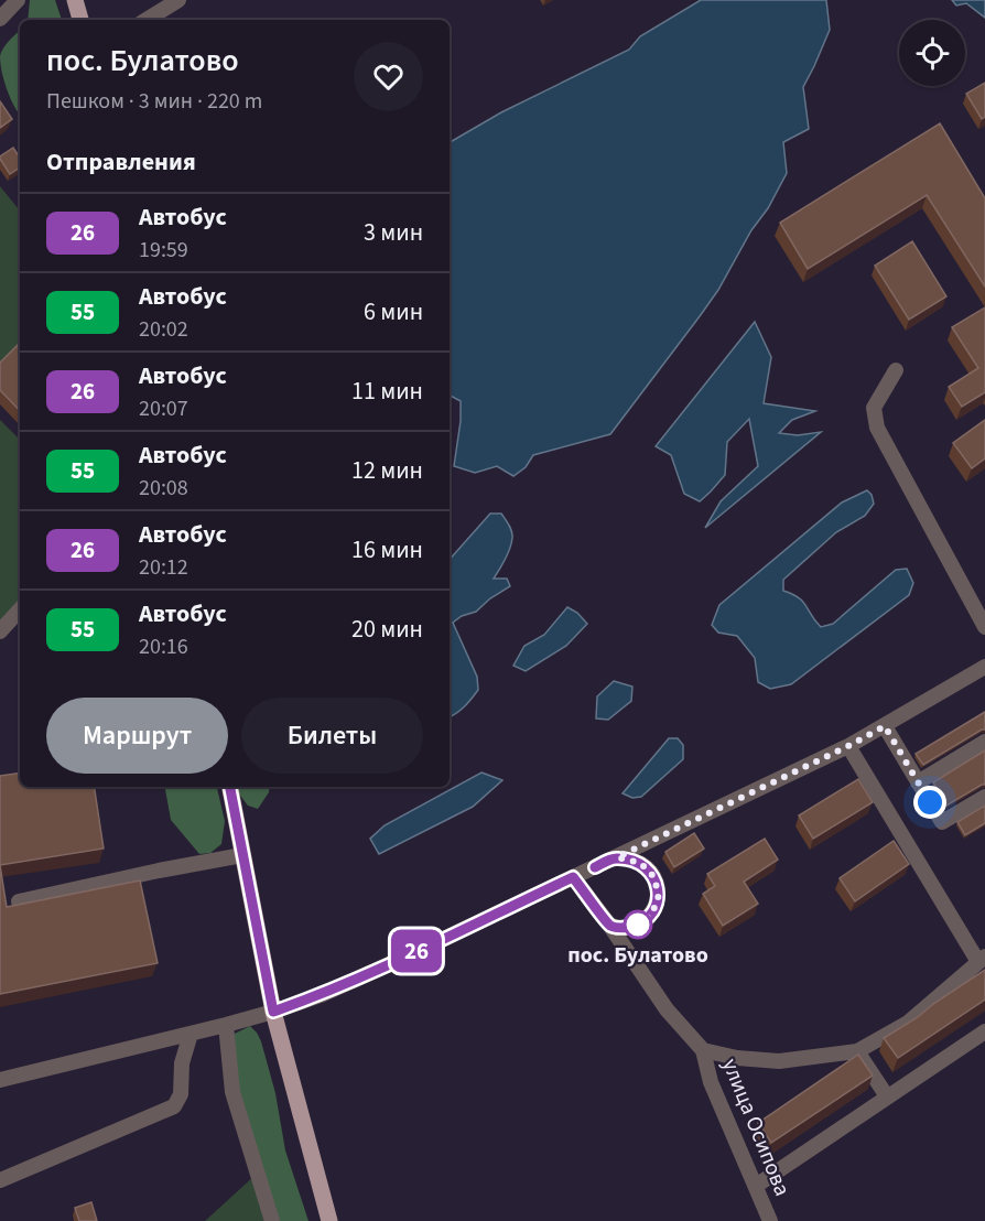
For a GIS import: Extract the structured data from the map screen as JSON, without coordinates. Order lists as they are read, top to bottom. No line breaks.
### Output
{"streets":{"street":["улица Осипова"]},"places":["пос. Булатово"],"lines":["bus line 26"],"page":{"on_map":"26","heading":[["пос. Булатово","Пешком · 3 мин · 220 m"],"Отправления"],"list":[{"mark":"26","name":"Автобус","note":"19:59","value":"3 мин"},{"mark":"55","name":"Автобус","note":"20:02","value":"6 мин"},{"mark":"26","name":"Автобус","note":"20:07","value":"11 мин"},{"mark":"55","name":"Автобус","note":"20:08","value":"12 мин"},{"mark":"26","name":"Автобус","note":"20:12","value":"16 мин"},{"mark":"55","name":"Автобус","note":"20:16","value":"20 мин"}],"buttons":["Маршрут","Билеты"]}}
